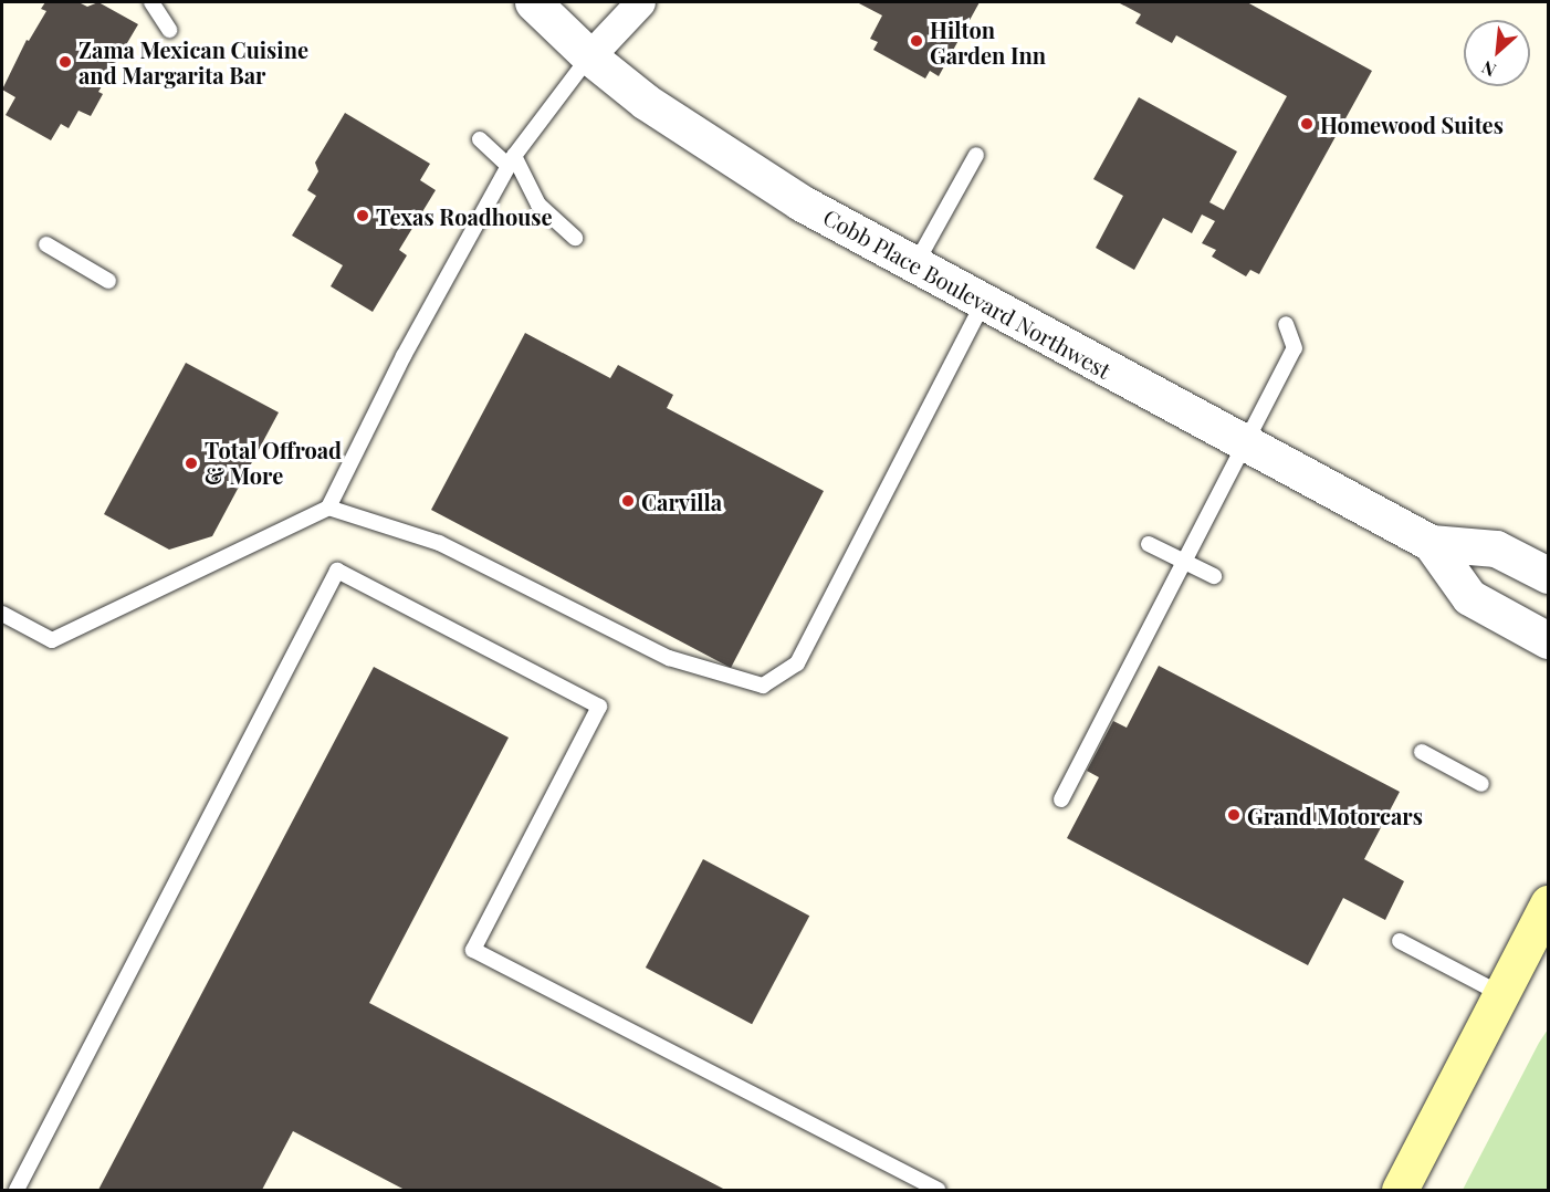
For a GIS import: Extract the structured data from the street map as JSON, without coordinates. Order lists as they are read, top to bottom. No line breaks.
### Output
{"streets":{"street":["Cobb Place Boulevard Northwest"]},"places":["Hilton Garden Inn","Zama Mexican Cuisine and Margarita Bar","Homewood Suites","Texas Roadhouse","Total Offroad & More","Carvilla","Grand Motorcars"],"north":"bottom left"}
